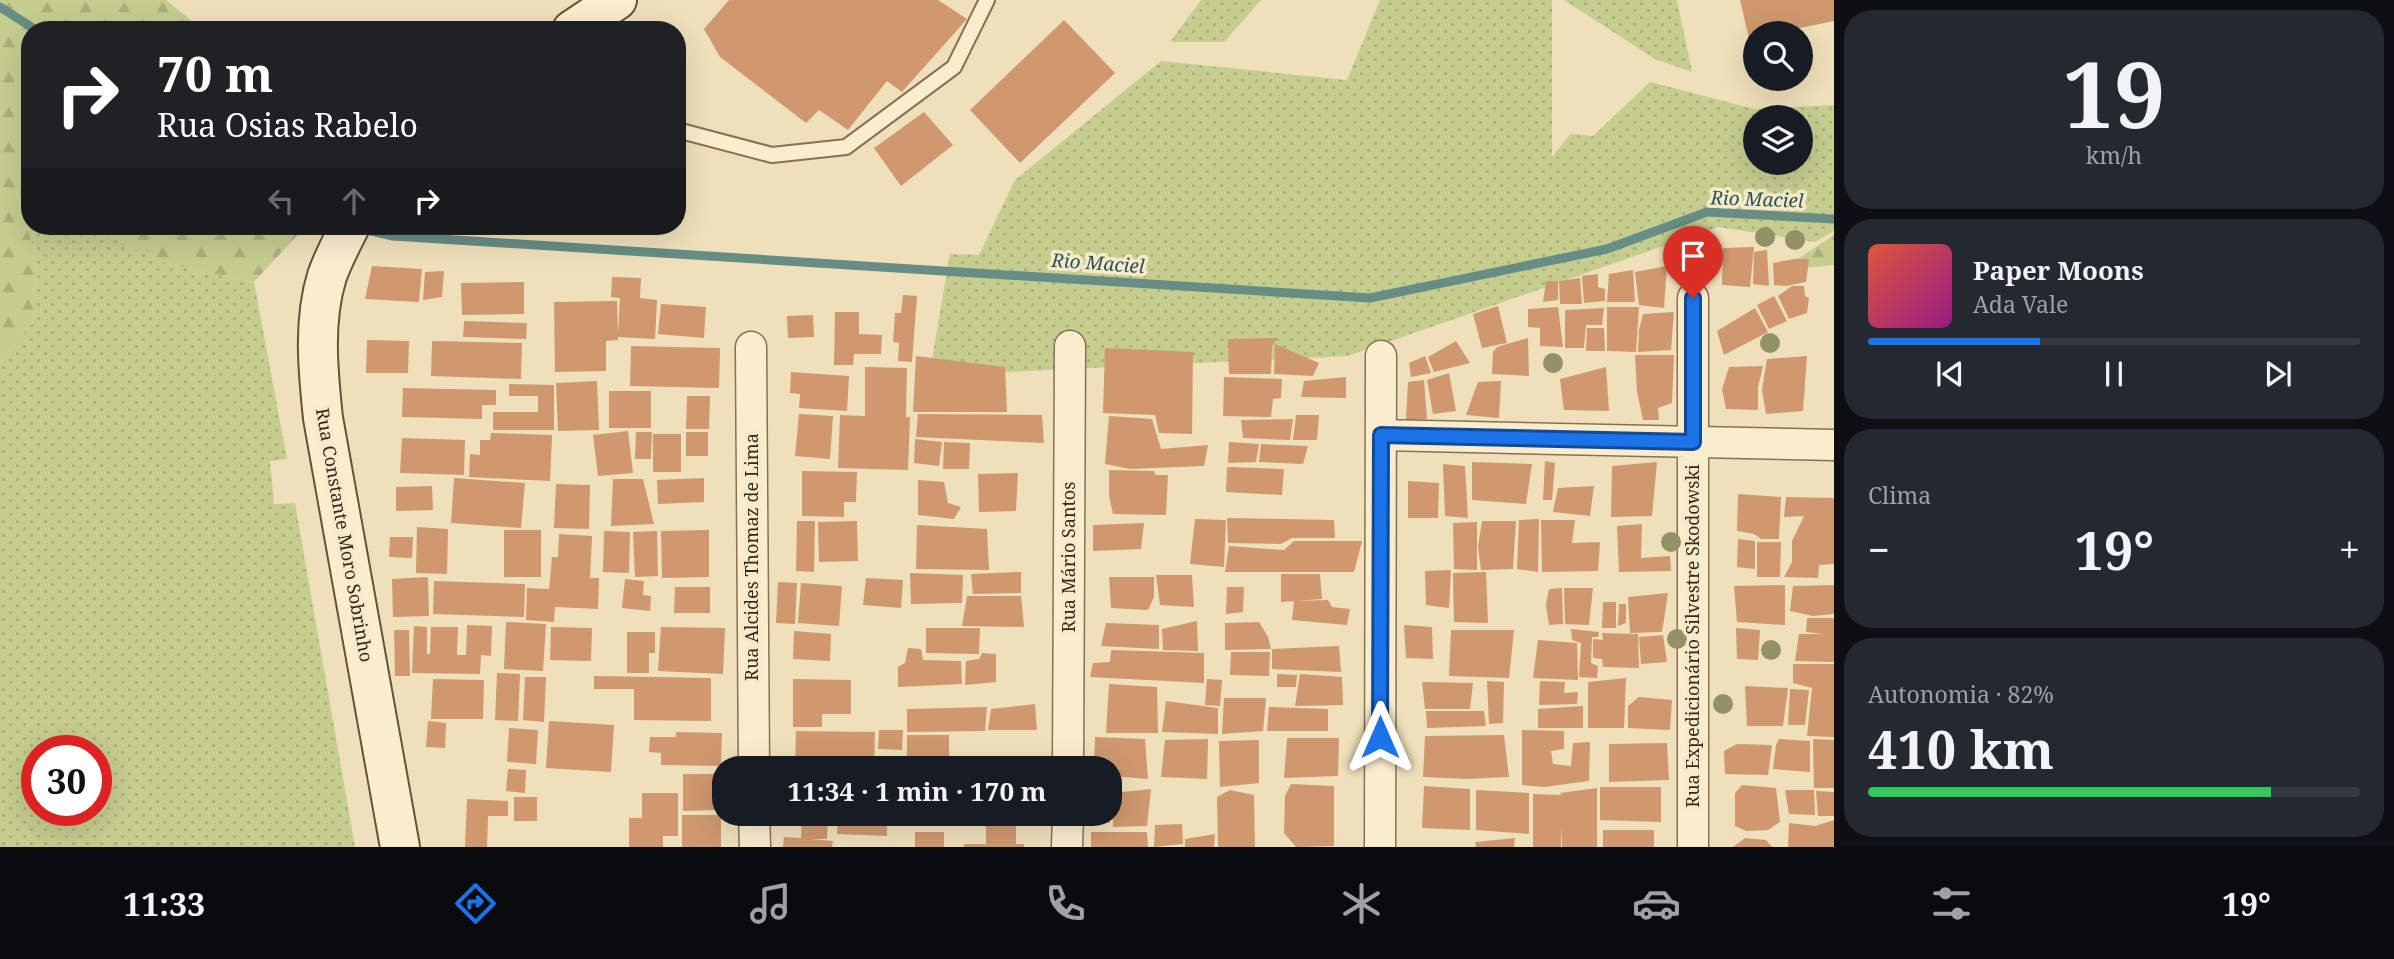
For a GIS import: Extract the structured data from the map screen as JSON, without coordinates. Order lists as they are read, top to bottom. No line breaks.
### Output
{"streets":{"main road":["Rua Constante Moro Sobrinho"],"street":["Rua Alcides Thomaz de Lima","Rua Mário Santos","Rua Expedicionário Silvestre Skodowski"]},"water":["Rio Maciel"],"page":{"tile":[["19","km/h"],"Clima",["Autonomia · 82%","410 km"]],"turn":["70 m","Rua Osias Rabelo"],"song":["Paper Moons","Ada Vale"],"heat":["−","19°","+"],"limit":"30","trip":"11:34 · 1 min · 170 m","tabs":["11:33","19°"]}}
